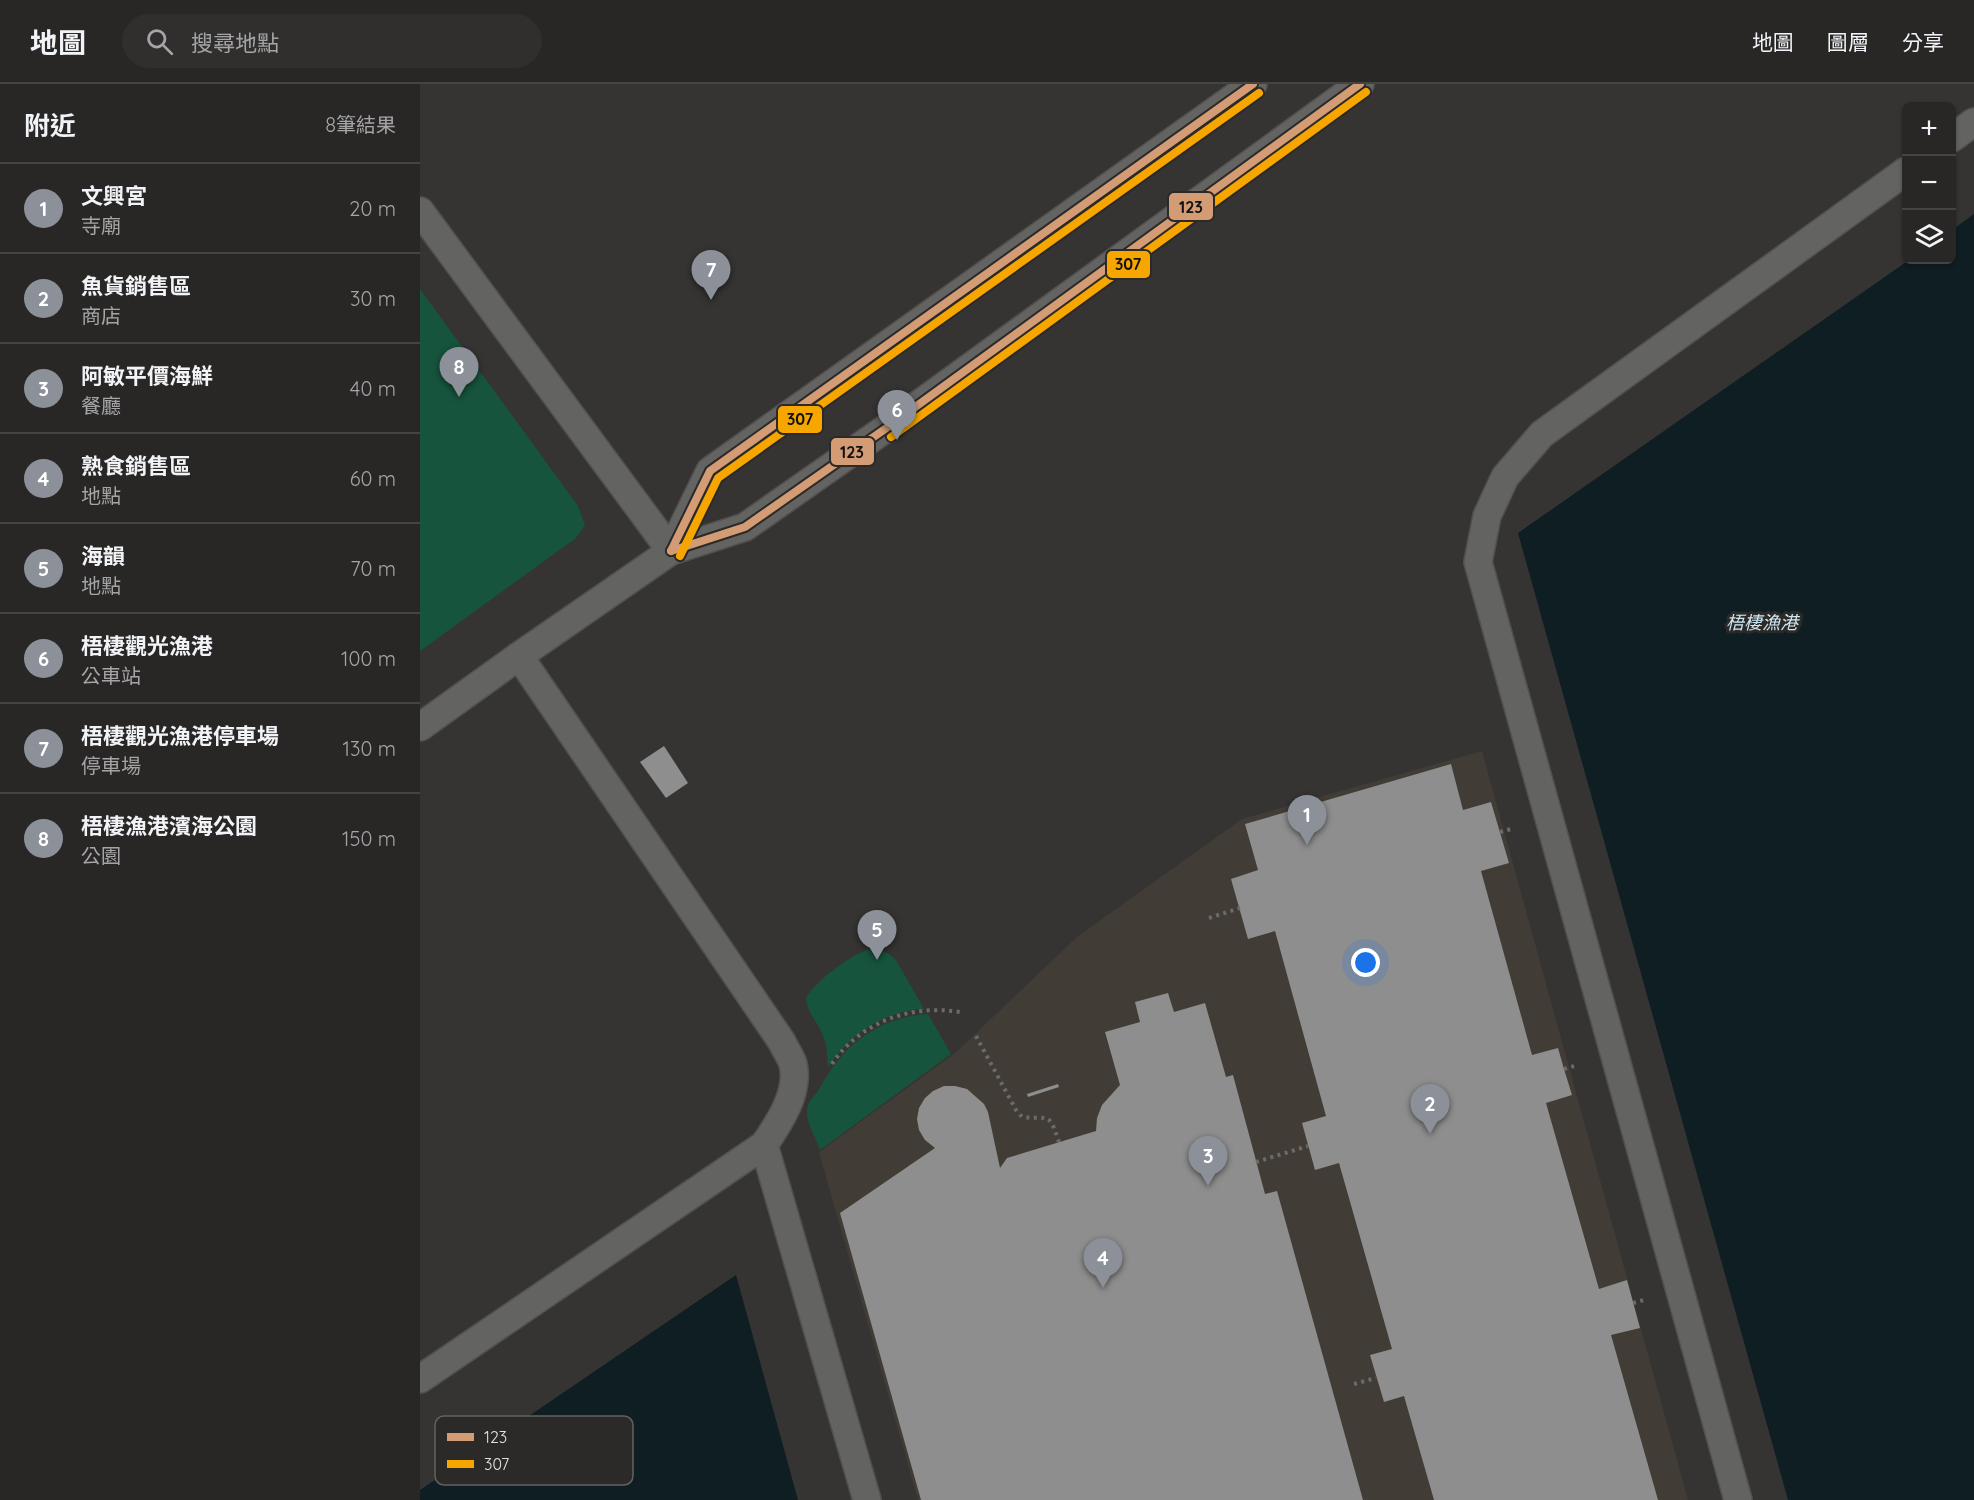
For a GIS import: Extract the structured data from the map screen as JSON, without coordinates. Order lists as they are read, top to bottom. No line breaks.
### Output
{"water":["梧棲漁港"],"lines":["transit line 123","transit line 307"],"legend":["123","307"],"page":{"header":"地圖","search":"搜尋地點","nav":["地圖","圖層","分享"],"heading":["附近","8筆結果"],"map_buttons":["+","−"],"list":[{"mark":"1","name":"文興宮","note":"寺廟","value":"20 m"},{"mark":"2","name":"魚貨銷售區","note":"商店","value":"30 m"},{"mark":"3","name":"阿敏平價海鮮","note":"餐廳","value":"40 m"},{"mark":"4","name":"熟食銷售區","note":"地點","value":"60 m"},{"mark":"5","name":"海韻","note":"地點","value":"70 m"},{"mark":"6","name":"梧棲觀光漁港","note":"公車站","value":"100 m"},{"mark":"7","name":"梧棲觀光漁港停車場","note":"停車場","value":"130 m"},{"mark":"8","name":"梧棲漁港濱海公園","note":"公園","value":"150 m"}],"pins":["7","8","6","1","5","2","3","4"]}}
